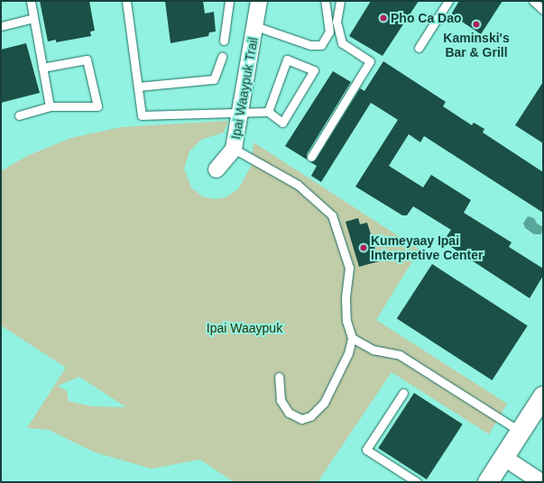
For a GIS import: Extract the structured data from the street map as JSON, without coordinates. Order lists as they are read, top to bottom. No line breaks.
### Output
{"streets":{"street":["Ipai Waaypuk Trail"]},"parks":["Ipai Waaypuk"],"places":["Pho Ca Dao","Kaminski's Bar & Grill","Kumeyaay Ipai Interpretive Center"]}
